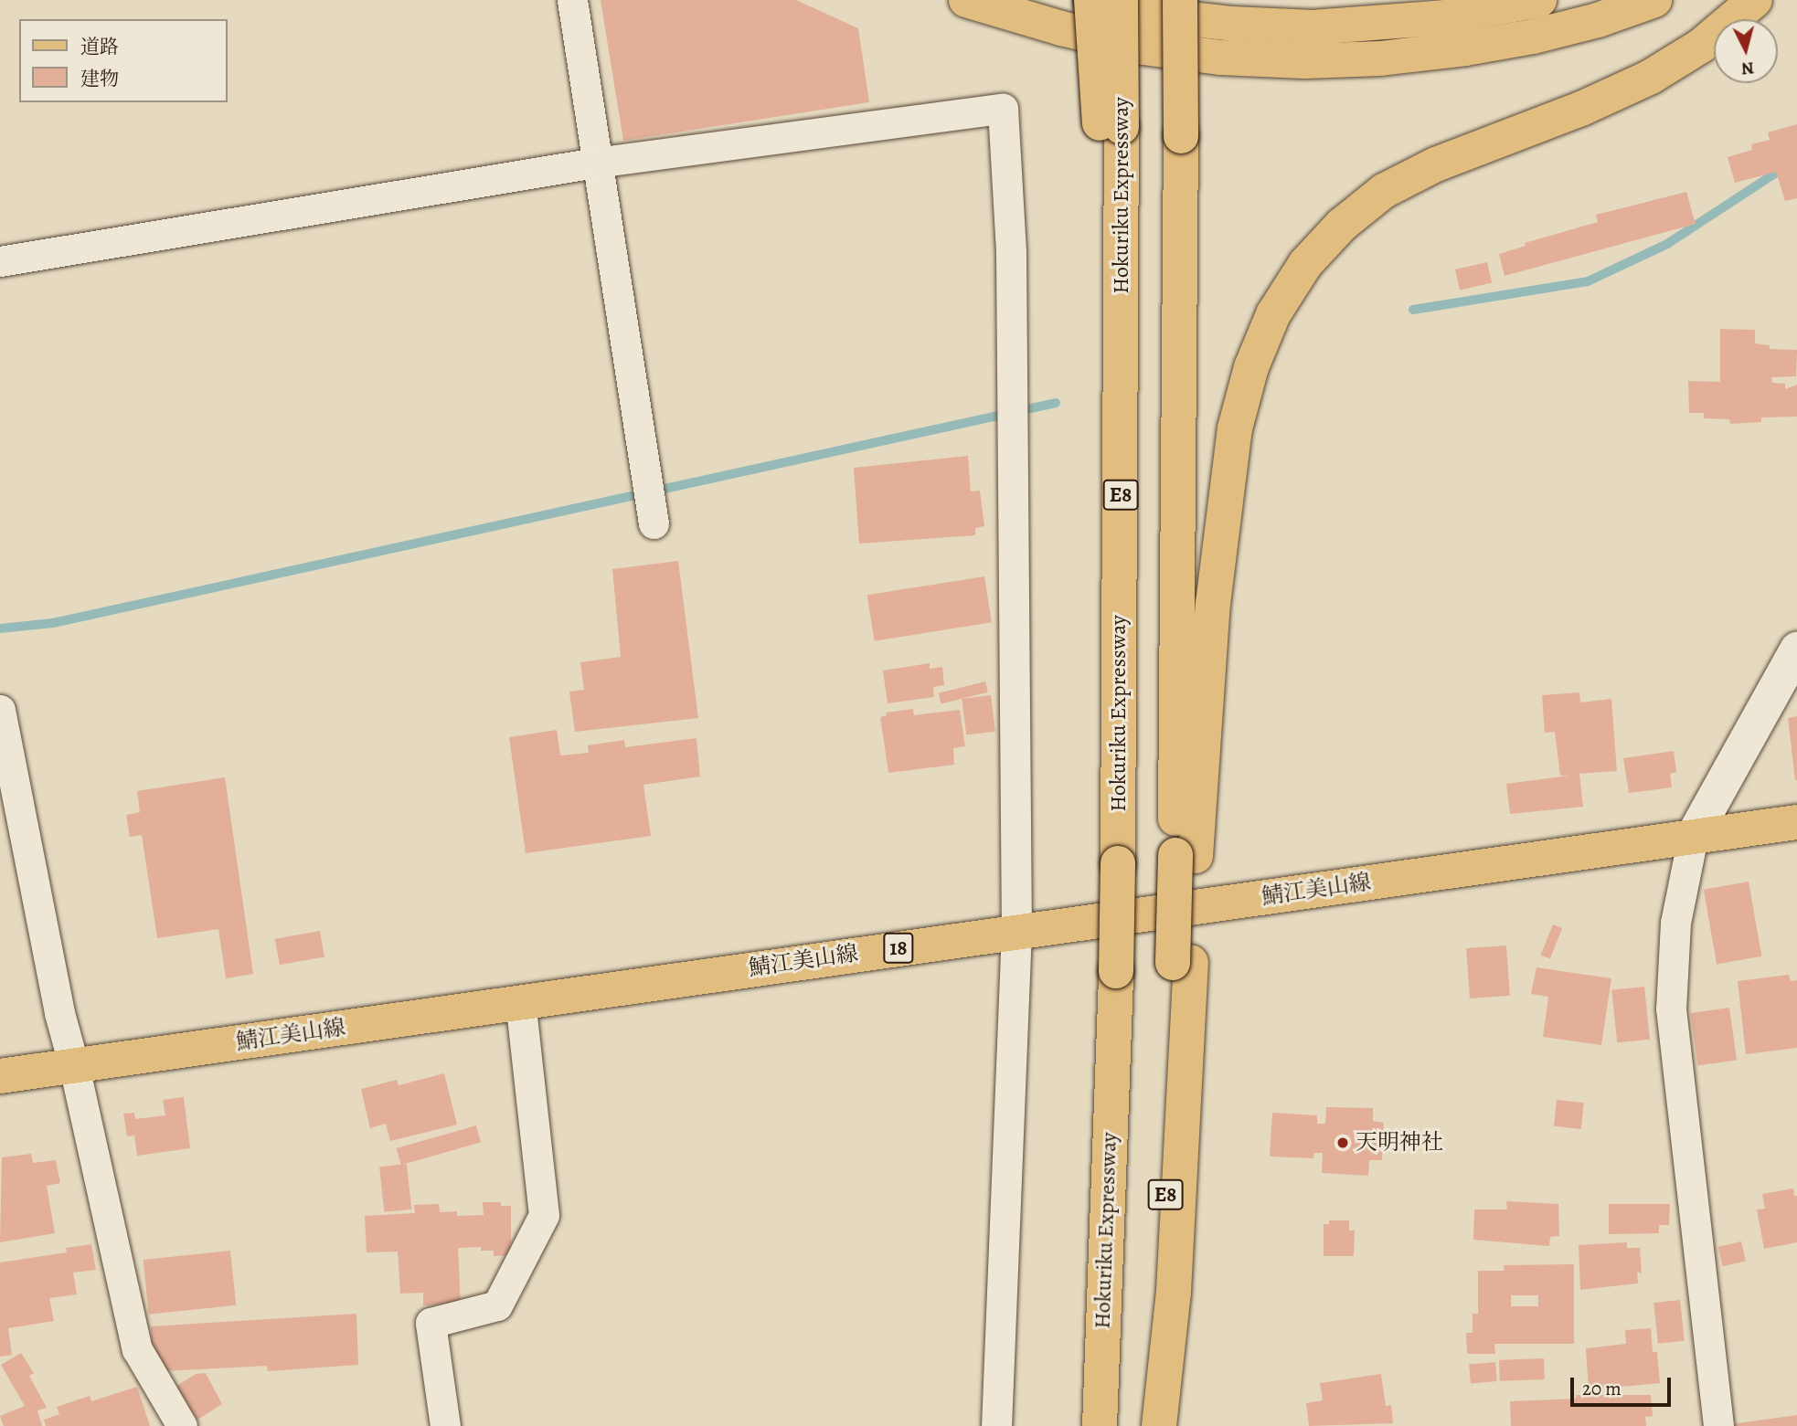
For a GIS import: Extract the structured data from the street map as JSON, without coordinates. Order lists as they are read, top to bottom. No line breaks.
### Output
{"streets":{"main road":["Hokuriku Expressway","E8","鯖江美山線","18"]},"places":["天明神社"],"legend":["道路","建物"],"scale_bar":"20 m","north":"bottom"}
